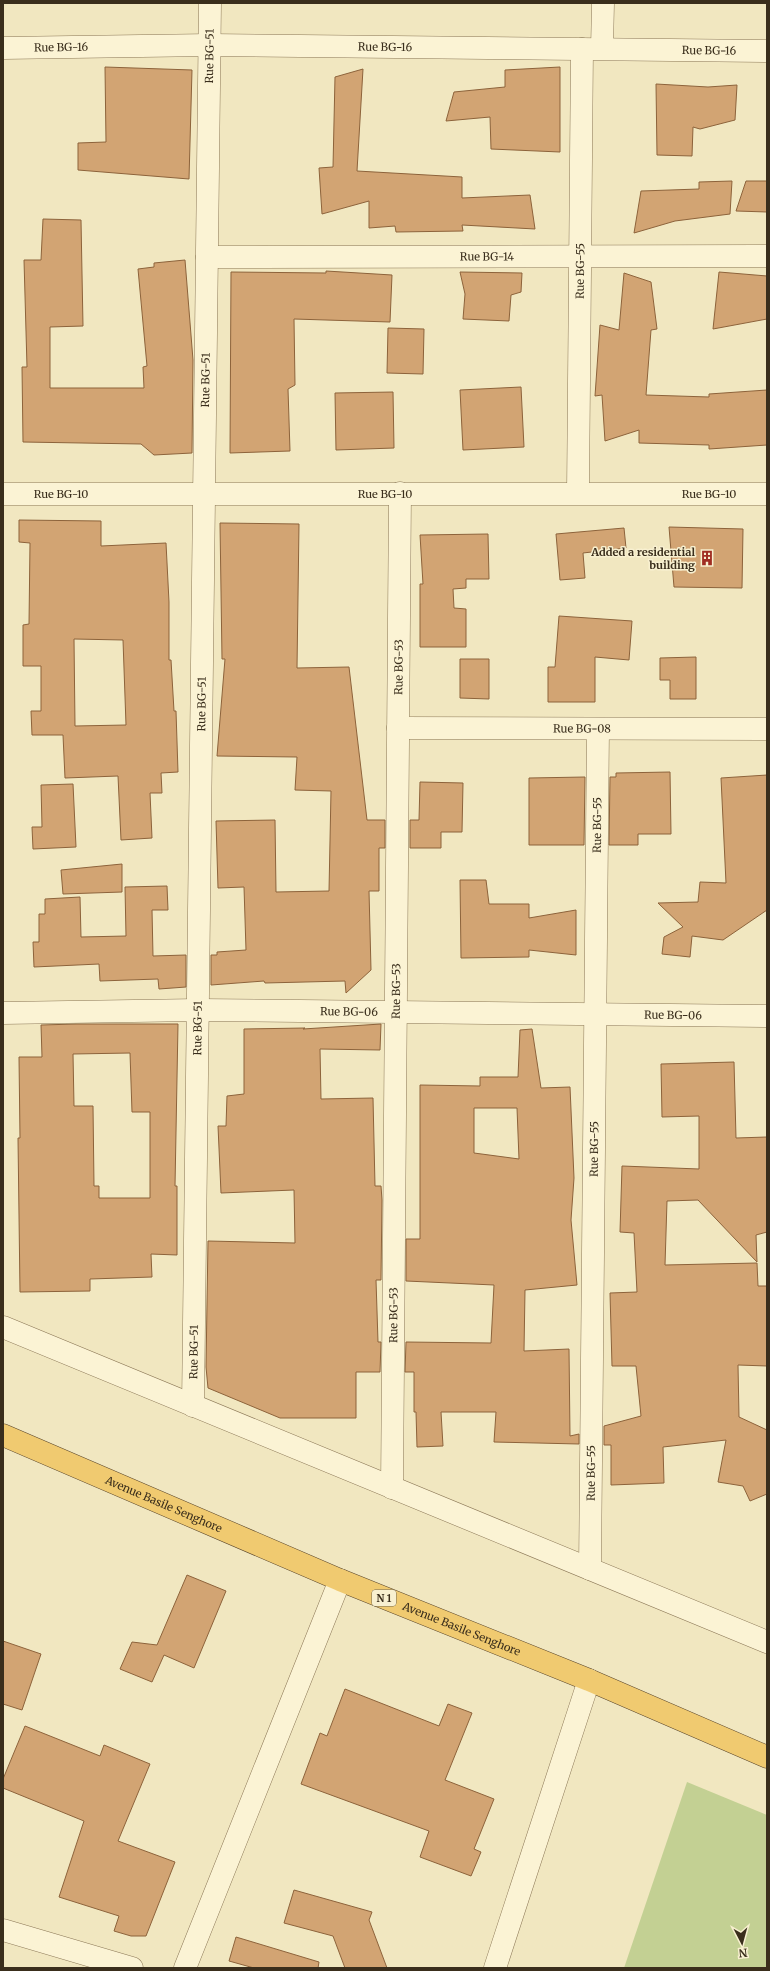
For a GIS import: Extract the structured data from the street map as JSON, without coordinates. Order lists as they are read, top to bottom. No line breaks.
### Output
{"streets":{"highway":["Avenue Basile Senghore","N 1"],"street":["Rue BG-16","Rue BG-51","Rue BG-14","Rue BG-55","Rue BG-10","Rue BG-53","Rue BG-08","Rue BG-06"]},"crossings":[["Rue BG-16","Rue BG-51"],["Rue BG-16","Rue BG-55"],["Rue BG-51","Rue BG-14"],["Rue BG-51","Rue BG-10"],["Rue BG-51","Rue BG-06"],["Rue BG-14","Rue BG-55"],["Rue BG-55","Rue BG-10"],["Rue BG-55","Rue BG-08"],["Rue BG-55","Rue BG-06"],["Rue BG-10","Rue BG-53"],["Rue BG-53","Rue BG-08"],["Rue BG-53","Rue BG-06"]],"places":{"building":["Added a residential building"]},"north":"bottom"}
